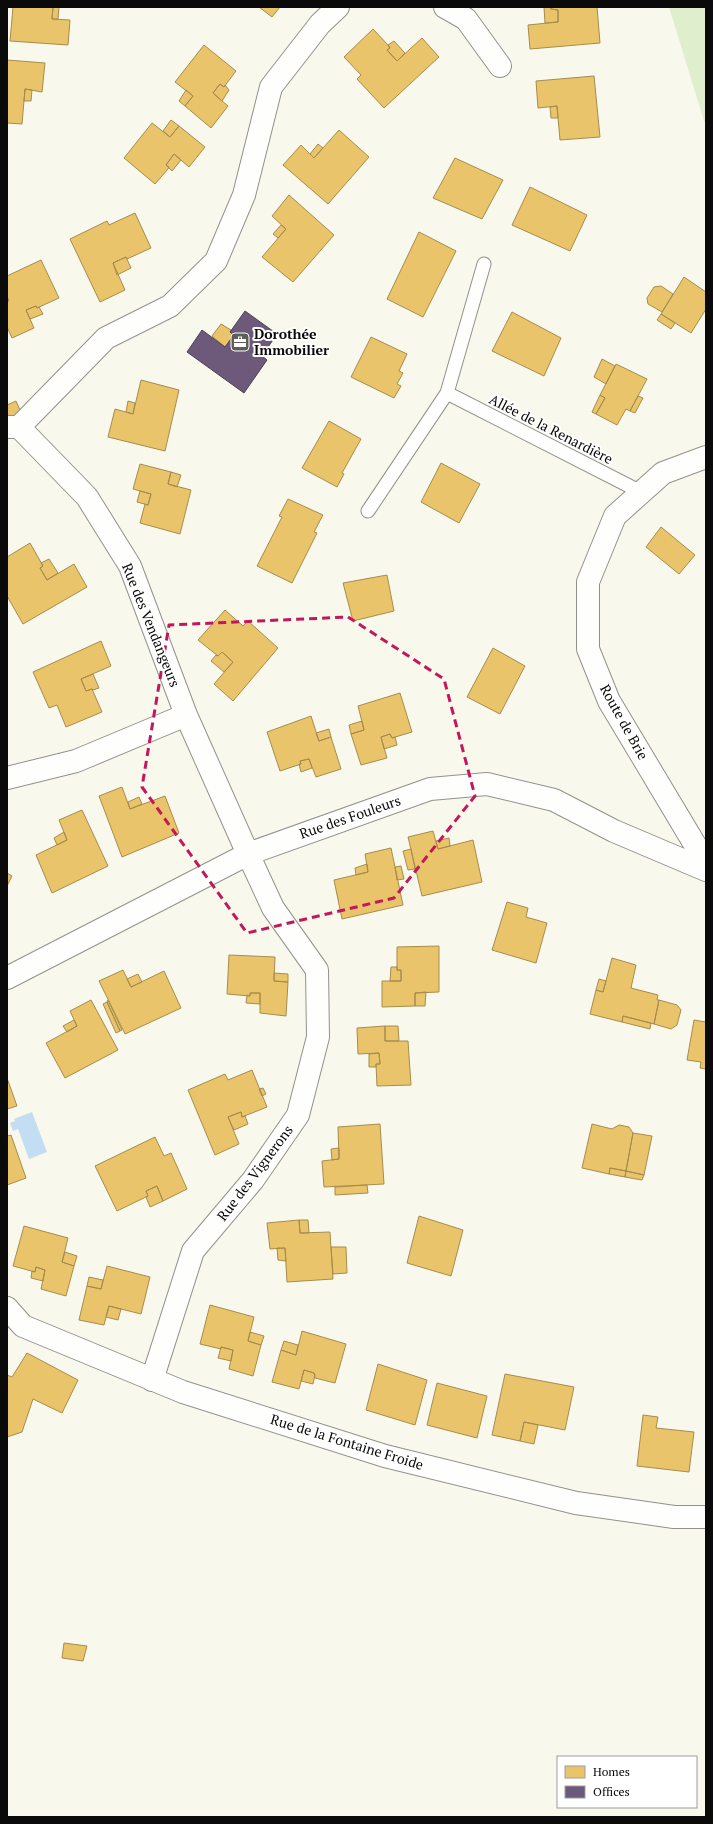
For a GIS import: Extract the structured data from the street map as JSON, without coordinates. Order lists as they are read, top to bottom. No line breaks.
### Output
{"streets":{"street":["Rue des Vendangeurs","Route de Brie","Rue des Fouleurs","Rue des Vignerons","Rue de la Fontaine Froide"],"lane":["Allée de la Renardière"]},"crossings":[["Allée de la Renardière","Route de Brie"],["Rue des Vendangeurs","Rue des Fouleurs"],["Rue des Vendangeurs","Rue des Vignerons"],["Rue des Fouleurs","Rue des Vignerons"],["Rue des Vignerons","Rue de la Fontaine Froide"]],"places":{"office":["Dorothée Immobilier"]},"legend":["Homes","Offices"]}
